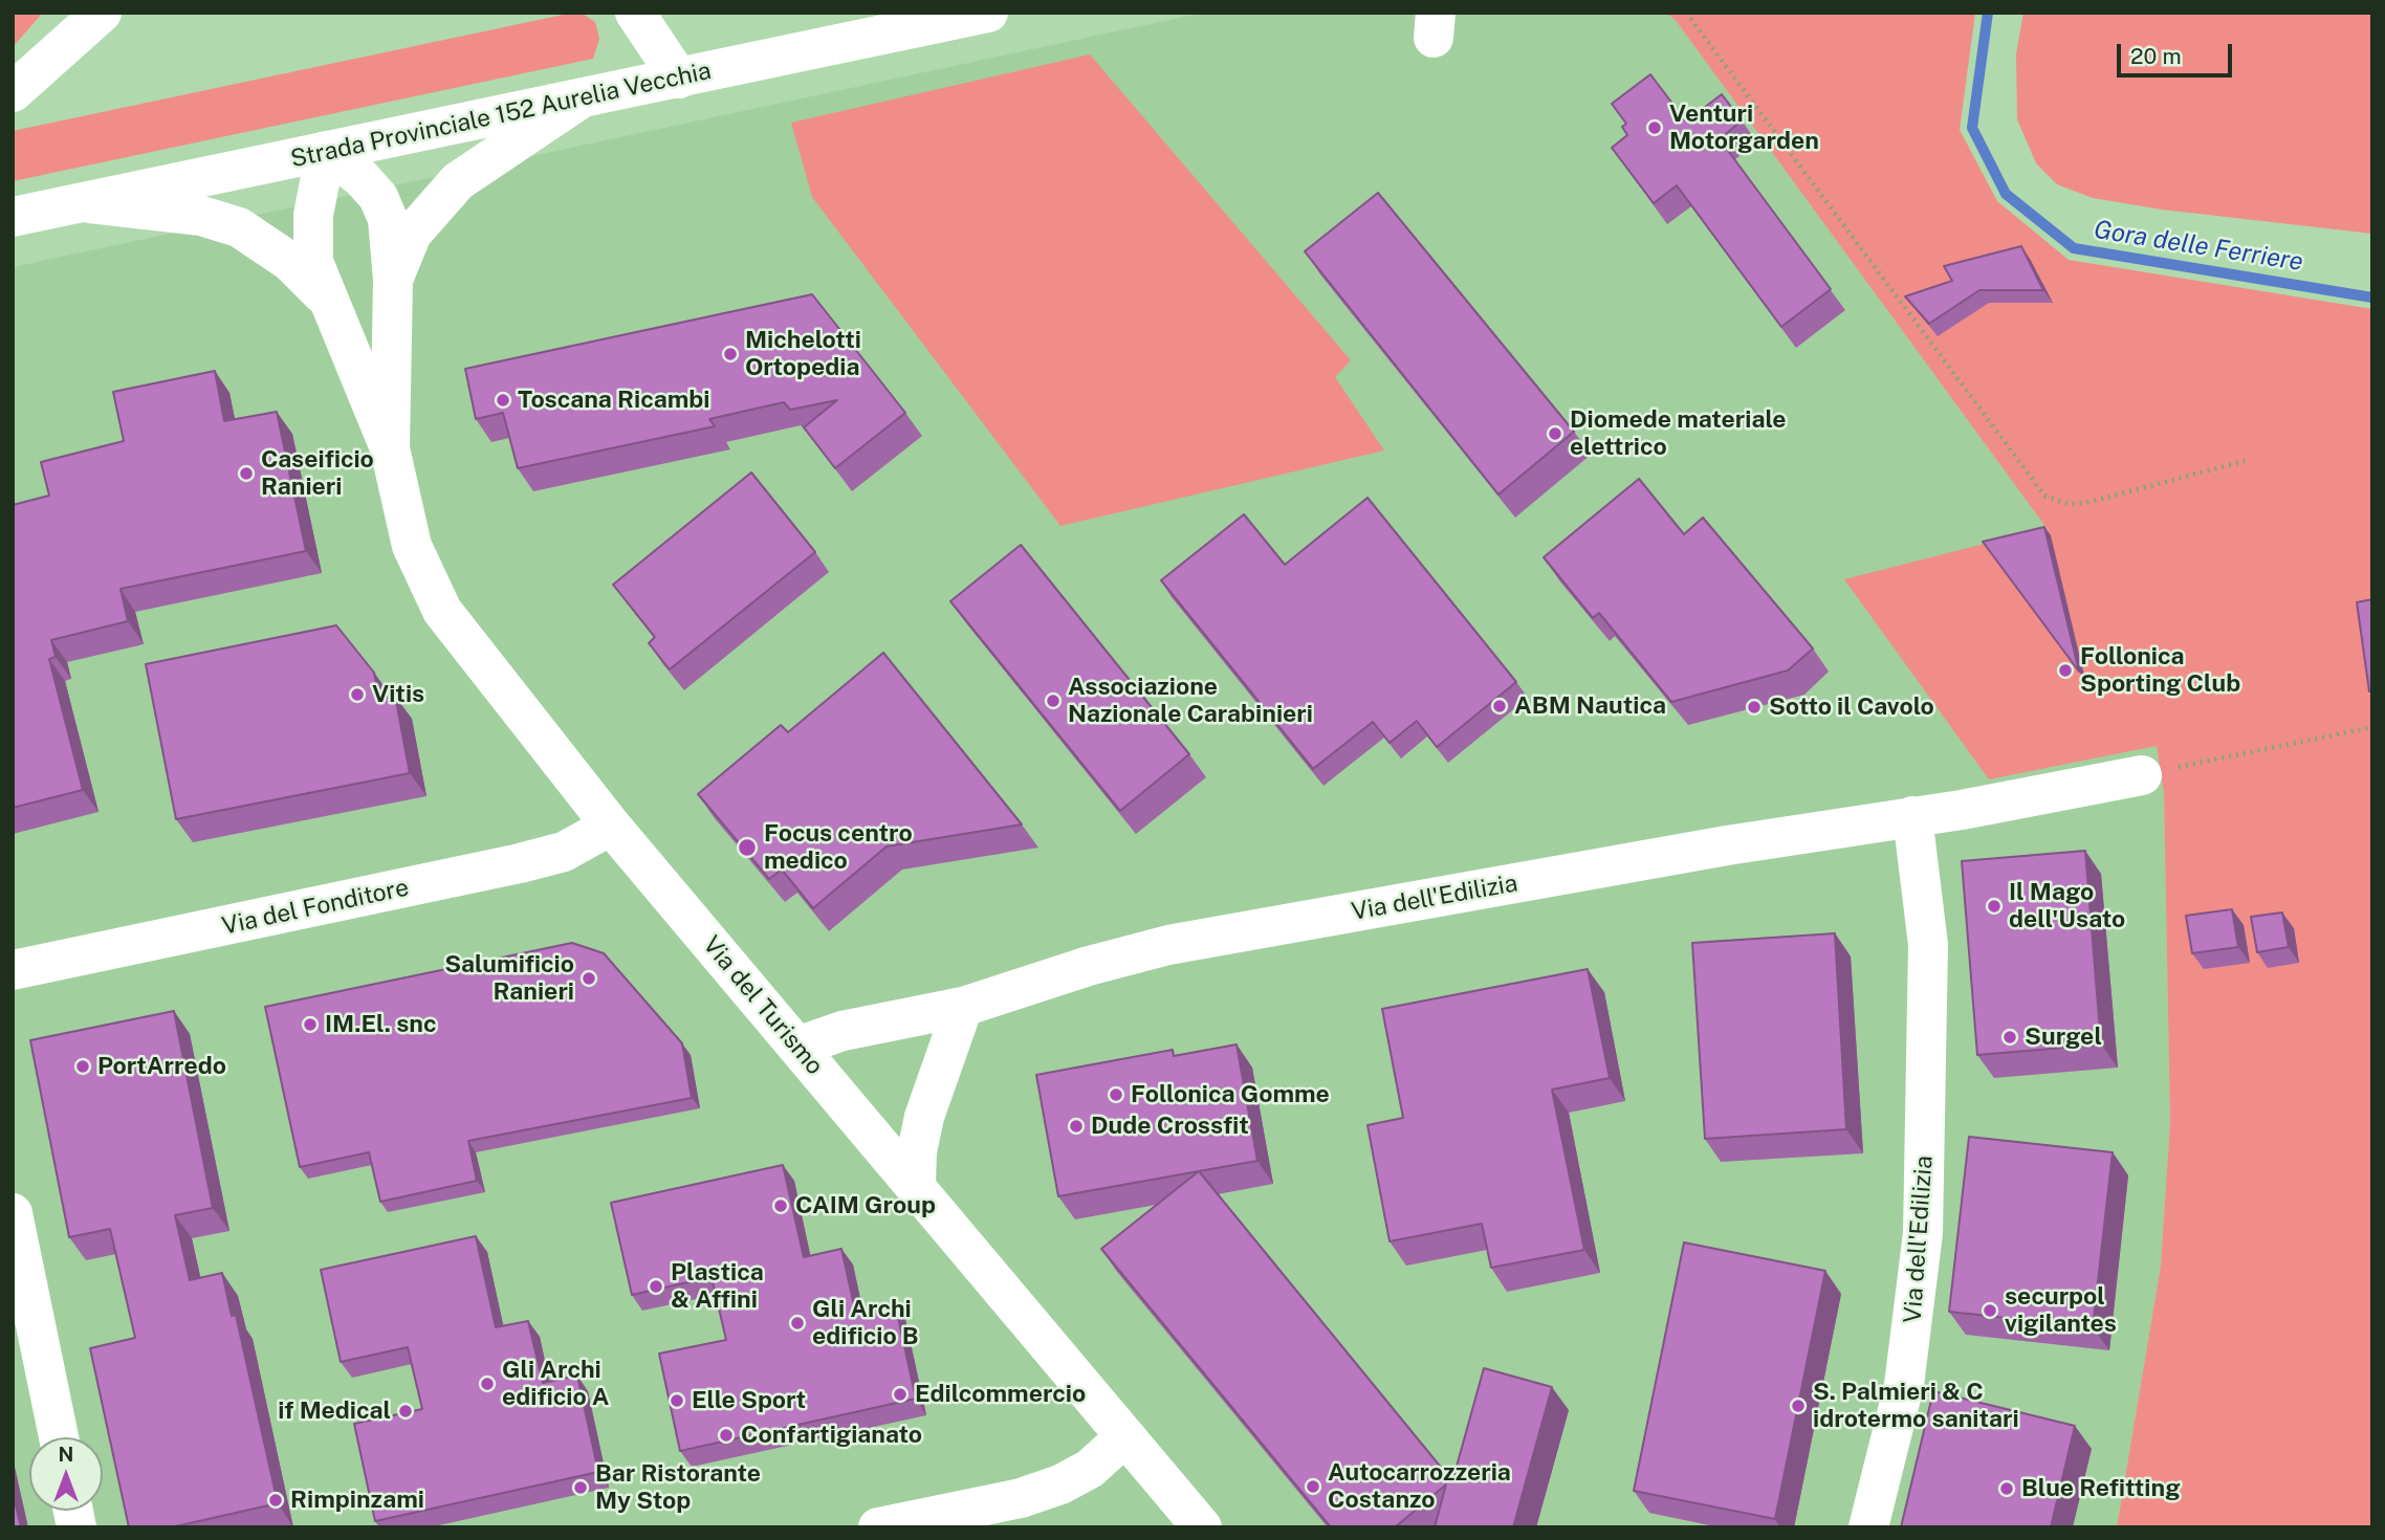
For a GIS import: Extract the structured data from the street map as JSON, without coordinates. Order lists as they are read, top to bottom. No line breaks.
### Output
{"streets":{"street":["Strada Provinciale 152 Aurelia Vecchia","Via dell'Edilizia","Via del Fonditore","Via del Turismo"]},"crossings":[["Strada Provinciale 152 Aurelia Vecchia","Via del Turismo"],["Via dell'Edilizia","Via del Turismo"],["Via del Fonditore","Via del Turismo"]],"water":["Gora delle Ferriere"],"places":["Venturi Motorgarden","Michelotti Ortopedia","Toscana Ricambi","Diomede materiale elettrico","Caseificio Ranieri","Follonica Sporting Club","Vitis","Associazione Nazionale Carabinieri","ABM Nautica","Sotto il Cavolo","Focus centro medico","Il Mago dell'Usato","Salumificio Ranieri","IM.El. snc","Surgel","PortArredo","Follonica Gomme","Dude Crossfit","CAIM Group","Plastica & Affini","securpol vigilantes","Gli Archi edificio B","Gli Archi edificio A","Edilcommercio","Elle Sport","S. Palmieri & C idrotermo sanitari","if Medical","Confartigianato","Autocarrozzeria Costanzo","Bar Ristorante My Stop","Blue Refitting","Rimpinzami"],"scale_bar":"20 m","north":"top"}
